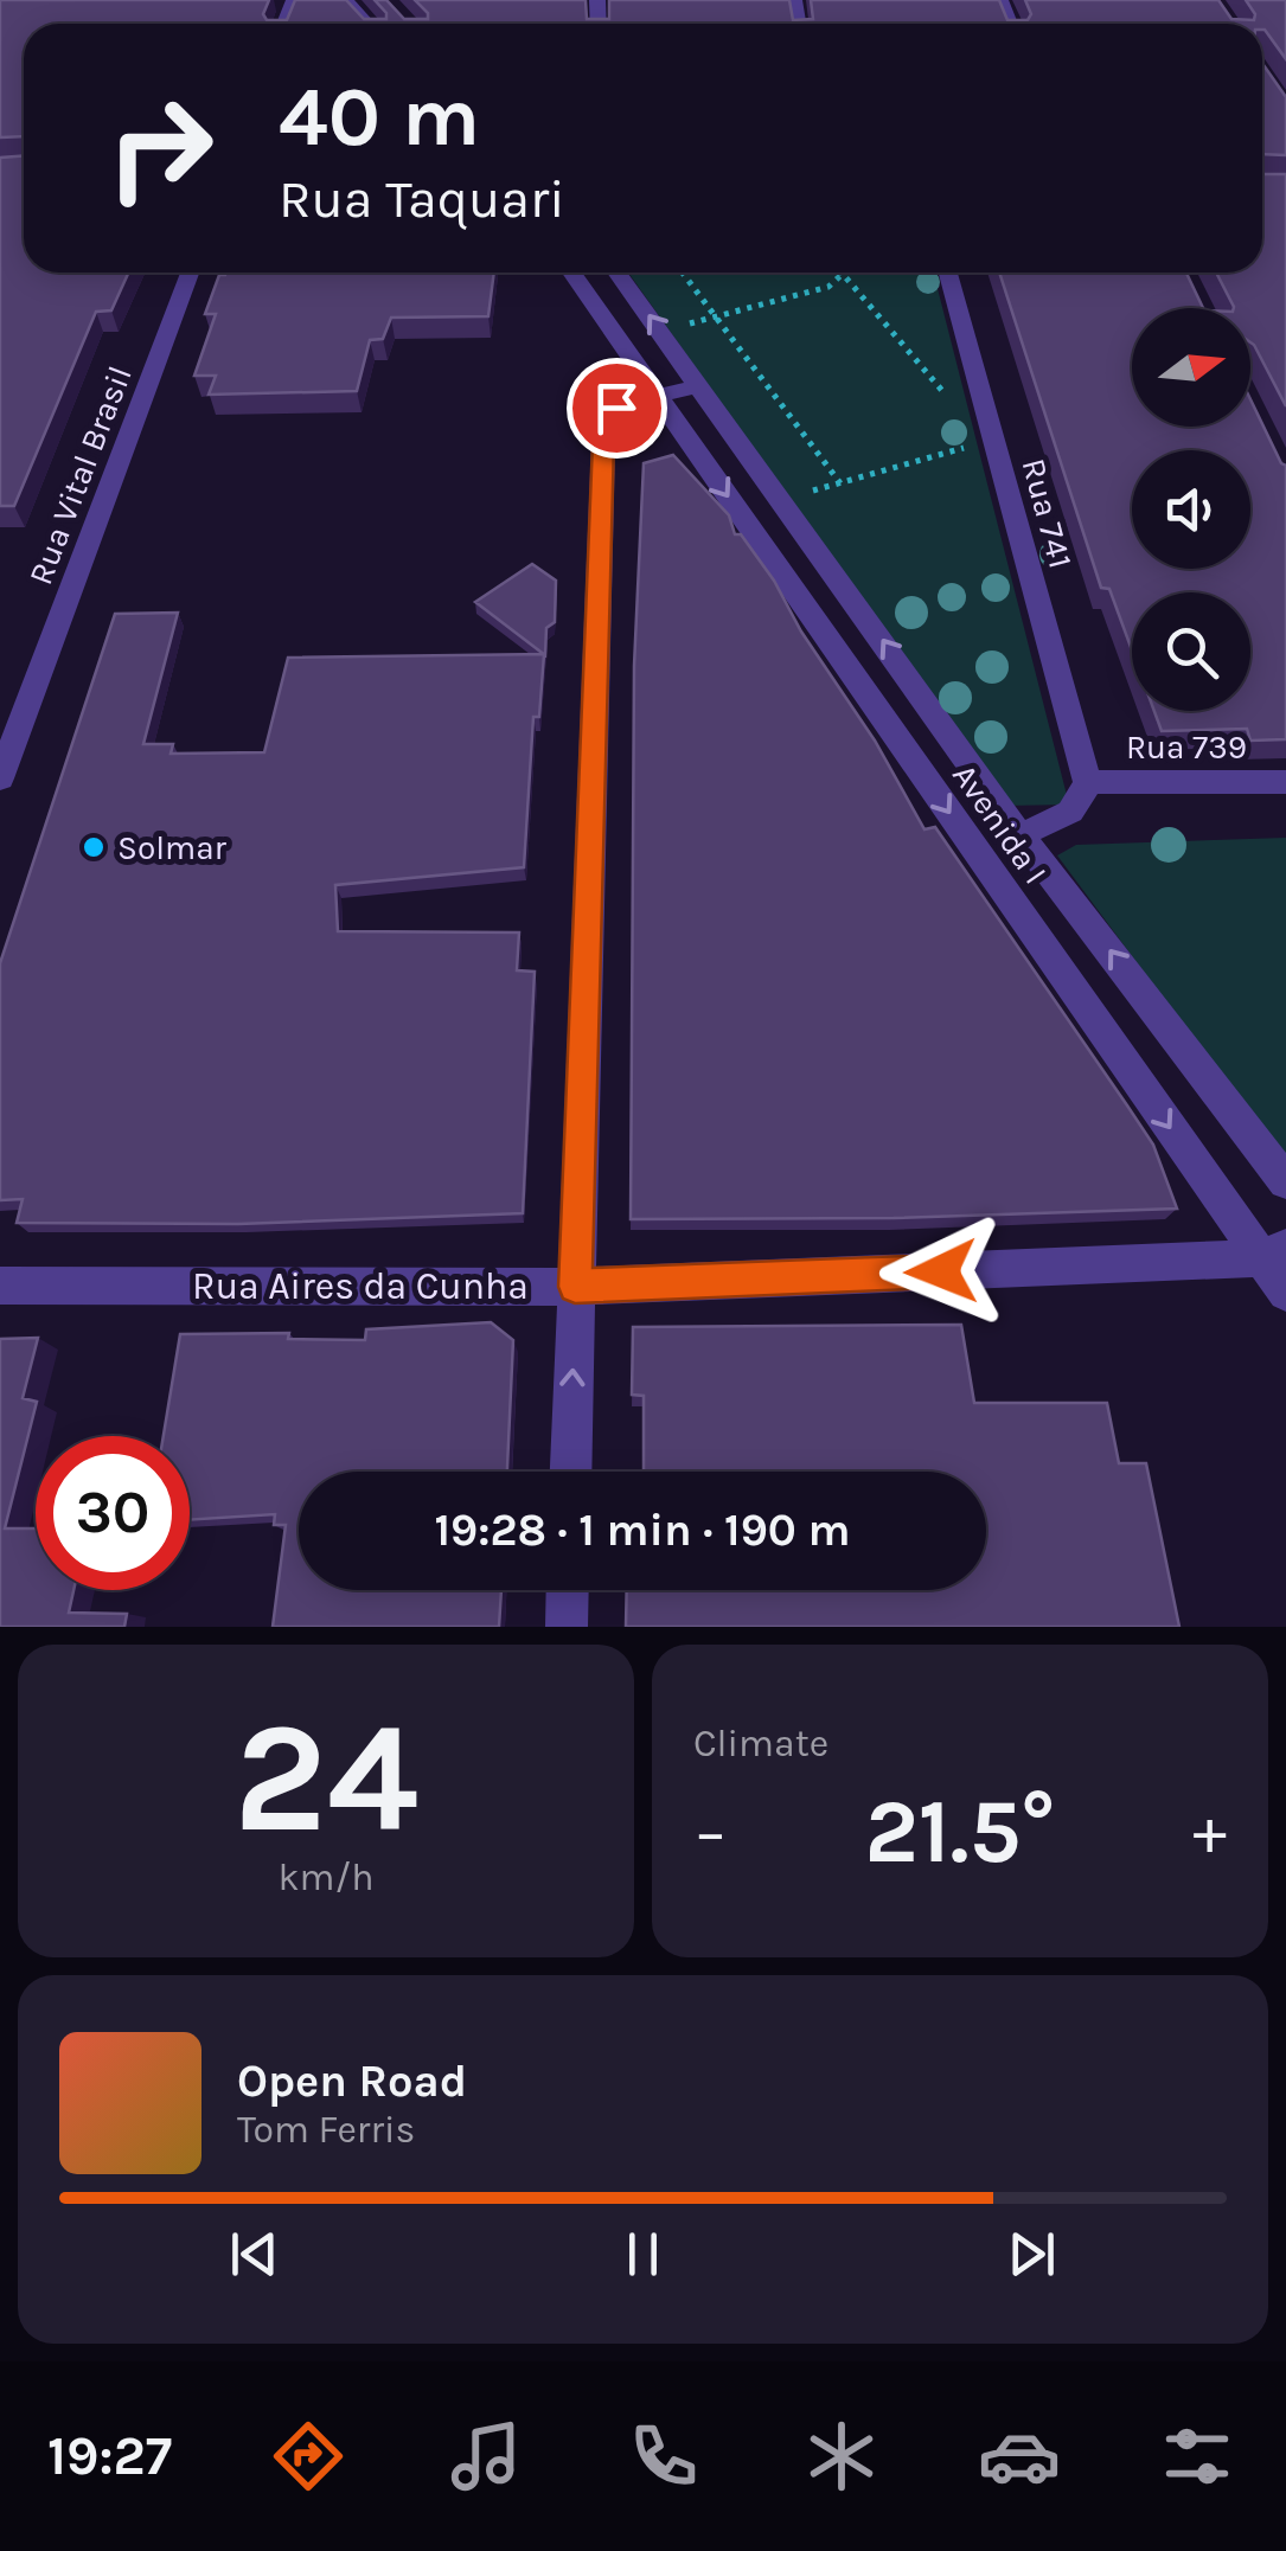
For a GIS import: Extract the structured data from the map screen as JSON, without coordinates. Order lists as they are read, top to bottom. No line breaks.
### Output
{"streets":{"street":["Rua Vital Brasil","Rua 741","Rua 739","Avenida I","Rua Aires da Cunha"]},"crossings":[["Rua 741","Rua 739"],["Avenida I","Rua Aires da Cunha"]],"places":["Solmar"],"north":"right","page":{"turn":["40 m","Rua Taquari"],"limit":"30","trip":"19:28 · 1 min · 190 m","tile":[["24","km/h"],"Climate"],"heat":["−","21.5°","+"],"song":["Open Road","Tom Ferris"],"tabs":"19:27"}}
